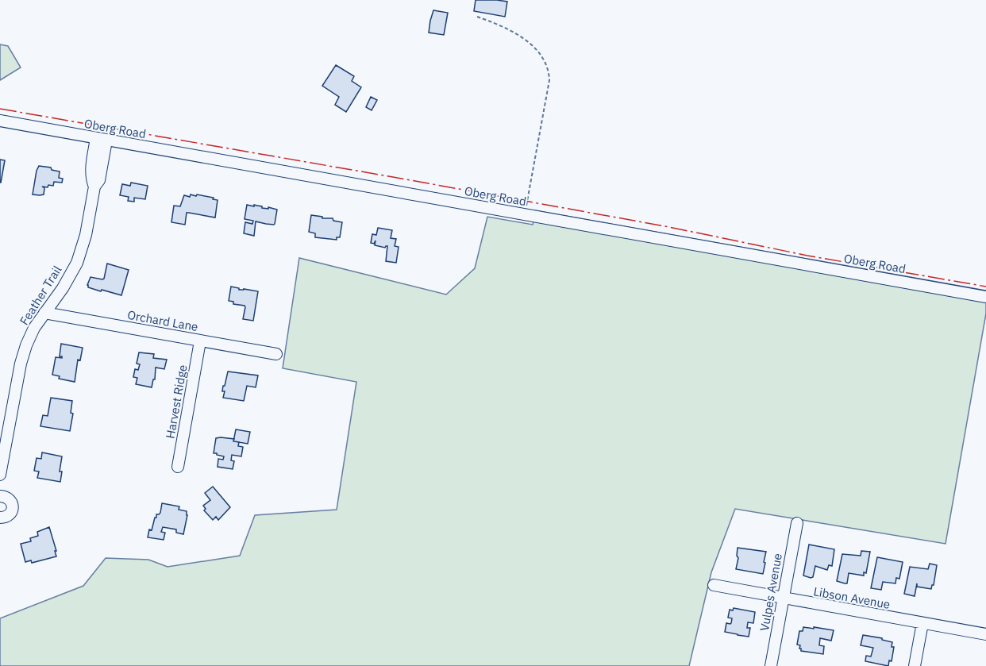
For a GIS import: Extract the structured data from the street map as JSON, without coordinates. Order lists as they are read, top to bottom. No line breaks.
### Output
{"streets":{"street":["Oberg Road","Feather Trail","Orchard Lane","Harvest Ridge","Vulpes Avenue","Libson Avenue"]},"crossings":[["Oberg Road","Feather Trail"],["Feather Trail","Orchard Lane"],["Orchard Lane","Harvest Ridge"],["Vulpes Avenue","Libson Avenue"]]}
